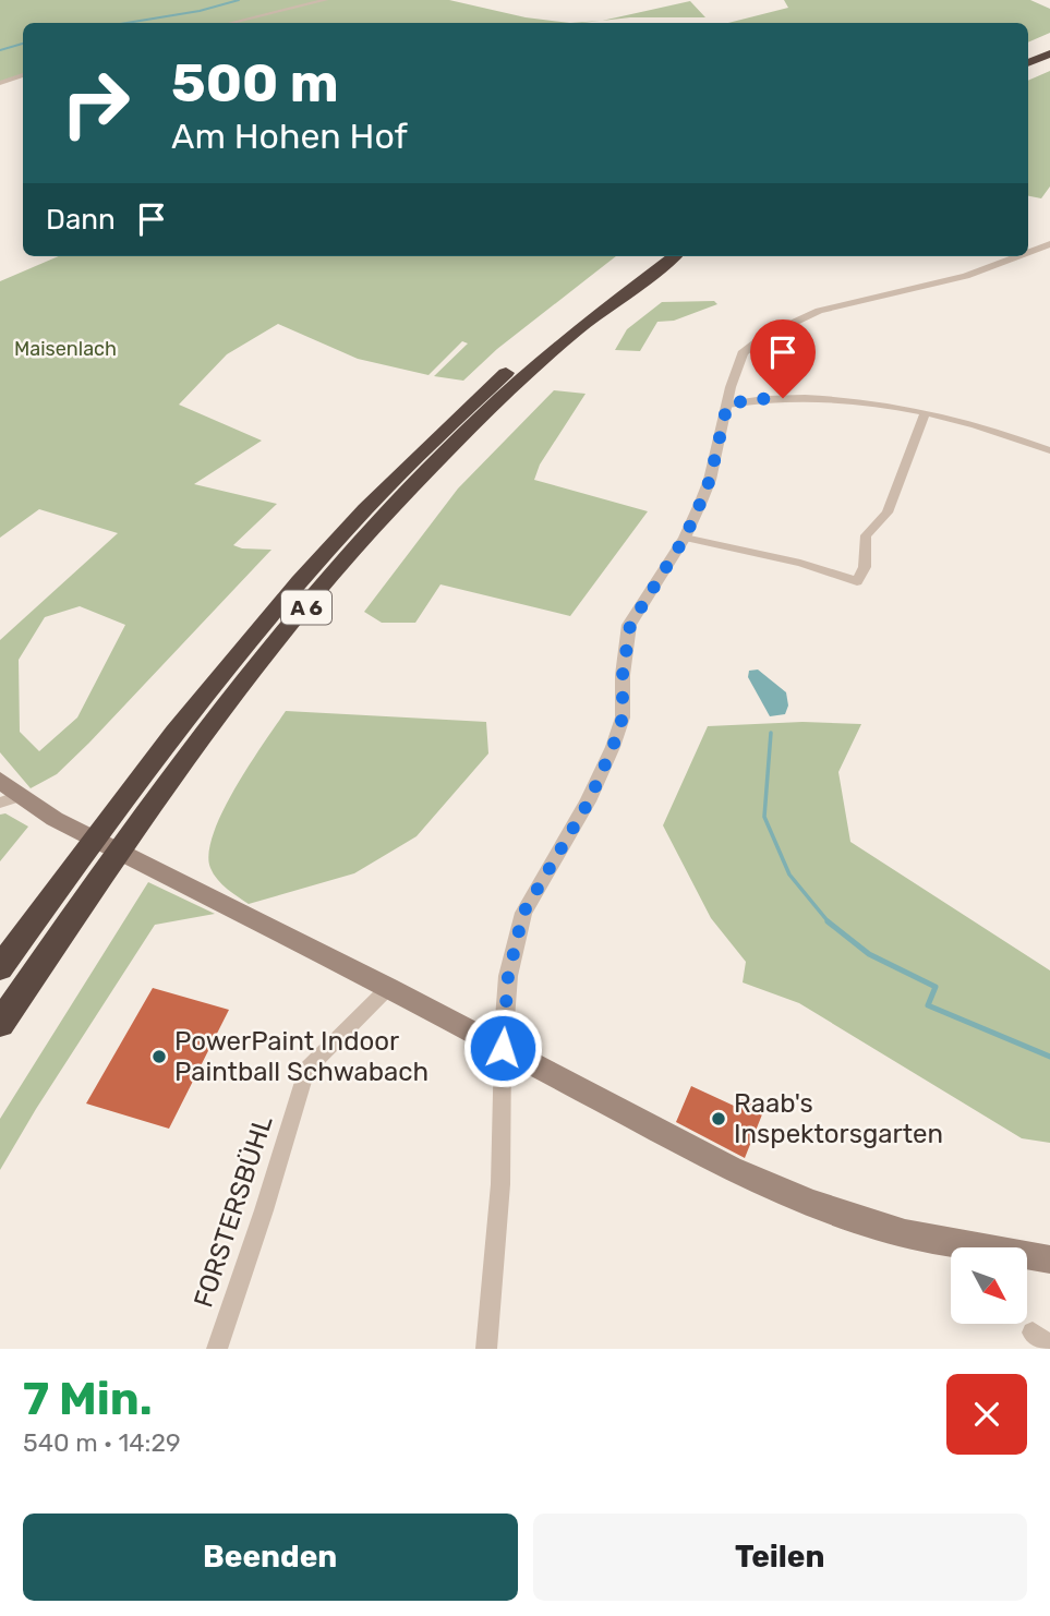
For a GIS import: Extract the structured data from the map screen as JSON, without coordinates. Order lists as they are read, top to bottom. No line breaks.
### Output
{"streets":{"highway":["A 6"],"street":["FORSTERSBÜHL"]},"parks":["Maisenlach"],"places":["PowerPaint Indoor Paintball Schwabach","Raab's Inspektorsgarten"],"north":"bottom right","page":{"turn":["500 m","Am Hohen Hof"],"then":"Dann","heading":["7 Min.","540 m · 14:29"],"buttons":["Beenden","Teilen"]}}
